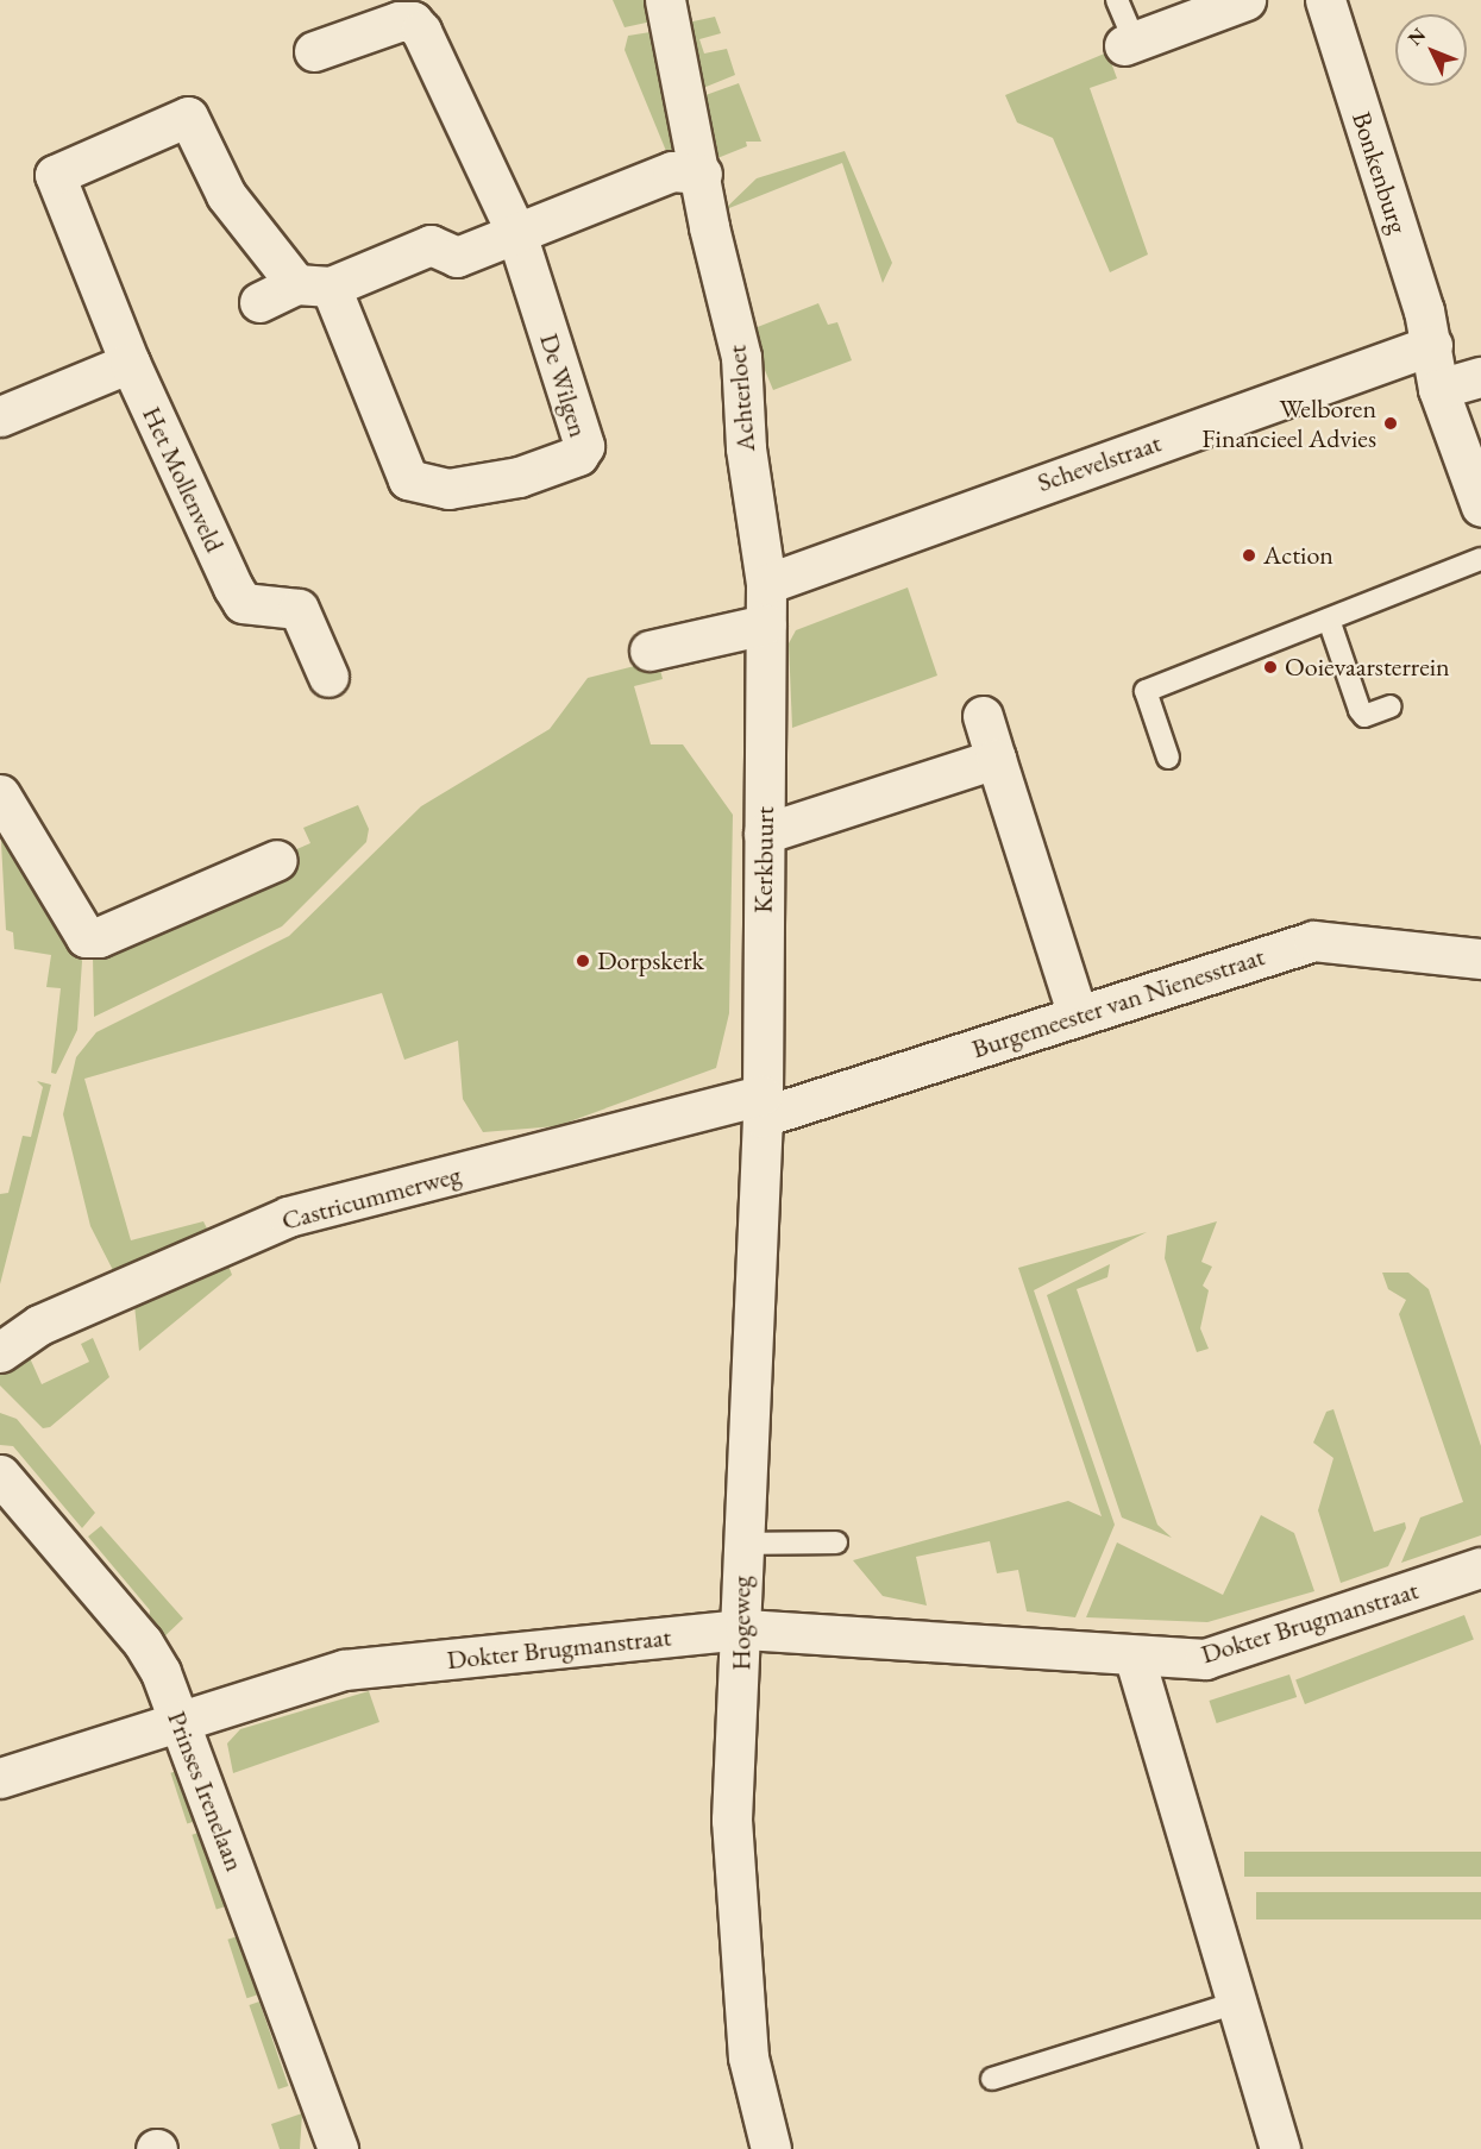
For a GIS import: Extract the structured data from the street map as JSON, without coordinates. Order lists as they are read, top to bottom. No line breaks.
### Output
{"streets":{"street":["Bonkenburg","De Wilgen","Achterloet","Schevelstraat","Het Mollenveld","Kerkbuurt","Burgemeester van Nienesstraat","Castricummerweg","Dokter Brugmanstraat","Hogeweg","Prinses Irenelaan"]},"crossings":[["Bonkenburg","Schevelstraat"],["De Wilgen","Het Mollenveld"],["Achterloet","Schevelstraat"],["Achterloet","Kerkbuurt"],["Schevelstraat","Kerkbuurt"],["Kerkbuurt","Burgemeester van Nienesstraat"],["Kerkbuurt","Castricummerweg"],["Kerkbuurt","Hogeweg"],["Burgemeester van Nienesstraat","Castricummerweg"],["Burgemeester van Nienesstraat","Hogeweg"],["Castricummerweg","Hogeweg"],["Dokter Brugmanstraat","Hogeweg"],["Dokter Brugmanstraat","Prinses Irenelaan"]],"places":["Welboren Financieel Advies","Action","Ooievaarsterrein","Dorpskerk"],"north":"top left"}
